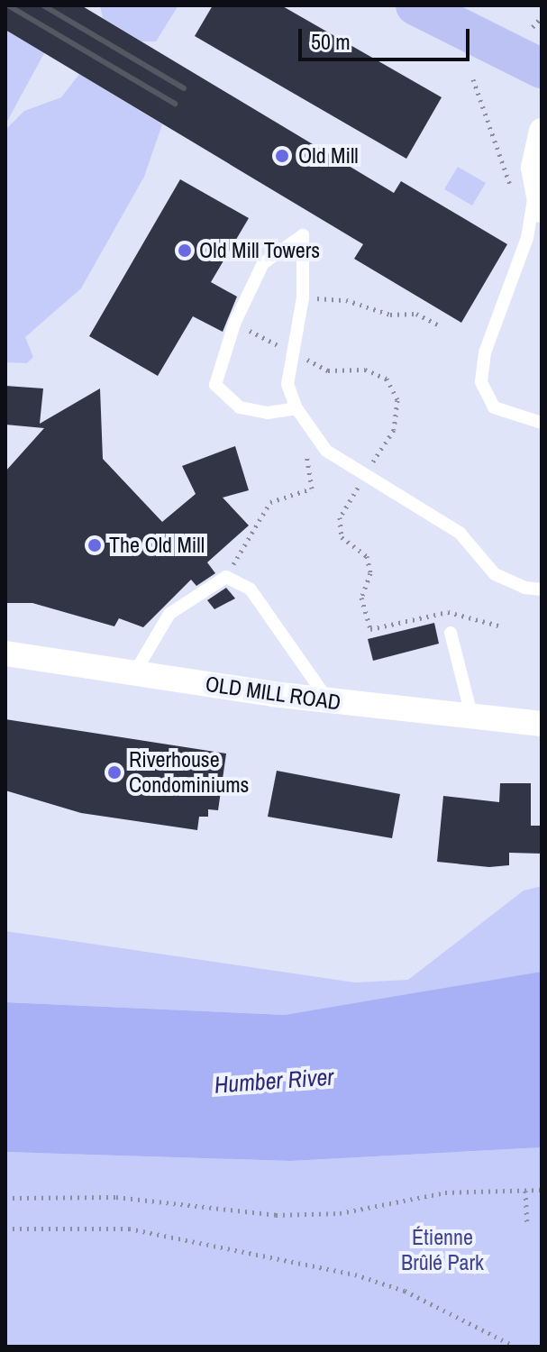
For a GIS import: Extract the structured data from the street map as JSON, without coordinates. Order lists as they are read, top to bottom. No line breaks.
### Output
{"streets":{"street":["OLD MILL ROAD"]},"water":["Humber River"],"parks":["Étienne Brûlé Park"],"places":["Old Mill","Old Mill Towers","The Old Mill","Riverhouse Condominiums"],"scale_bar":"50 m"}
